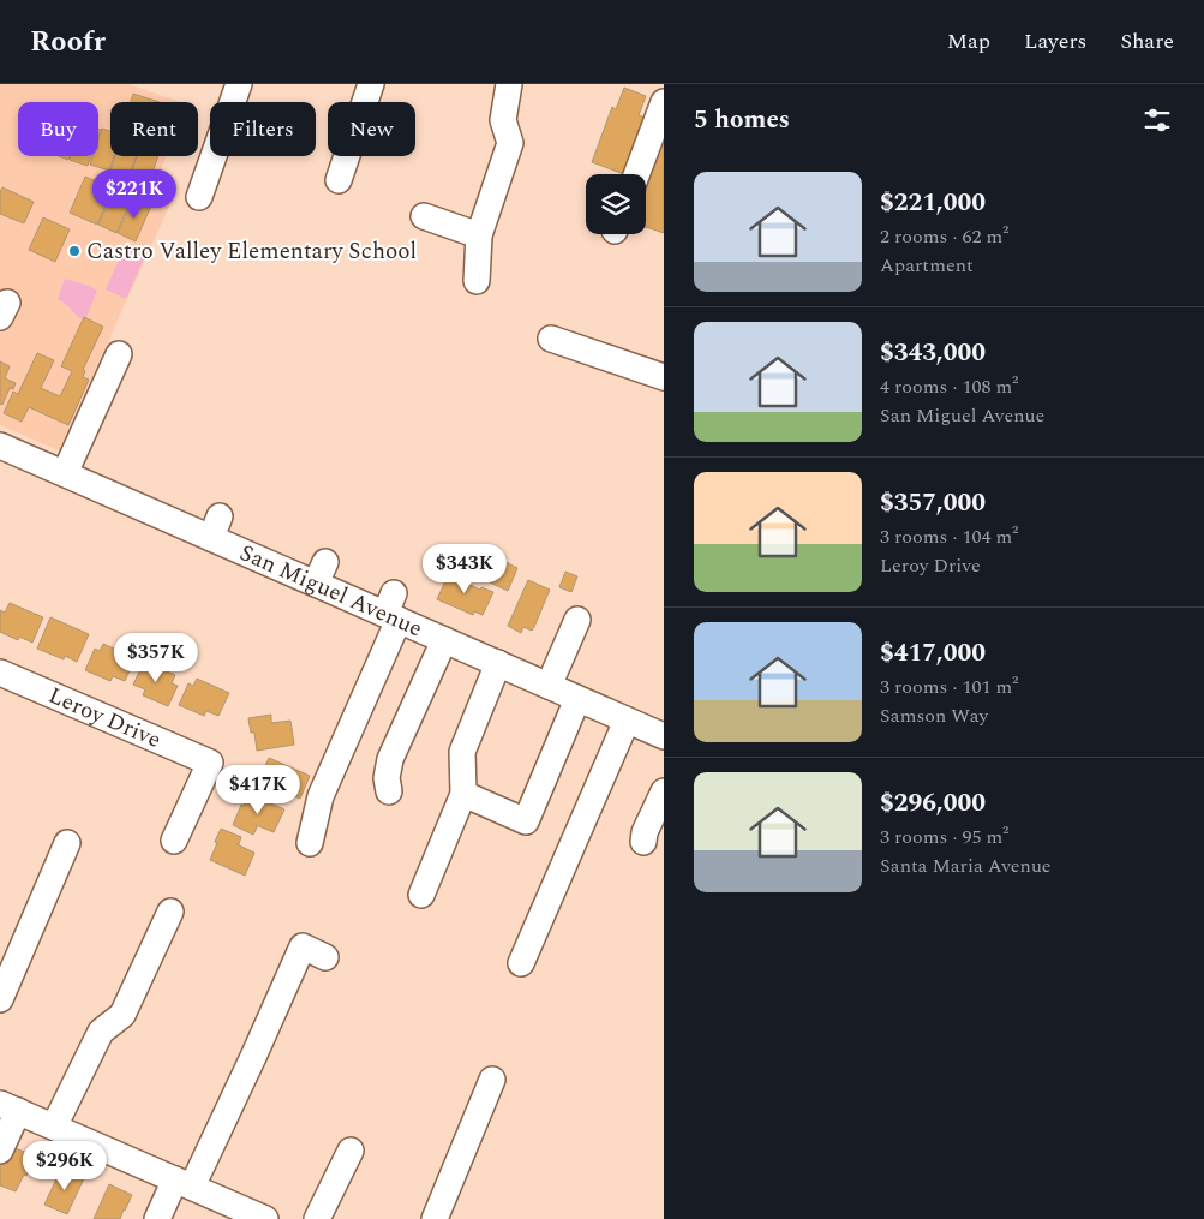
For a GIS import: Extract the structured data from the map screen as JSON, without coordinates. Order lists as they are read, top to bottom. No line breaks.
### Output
{"streets":{"street":["San Miguel Avenue","Leroy Drive"]},"places":["Castro Valley Elementary School"],"page":{"header":"Roofr","nav":["Map","Layers","Share"],"heading":"5 homes","chip":["Buy","Rent","Filters","New"],"list":[{"name":"$221,000","note":"2 rooms · 62 m² · Apartment"},{"name":"$343,000","note":"4 rooms · 108 m² · San Miguel Avenue"},{"name":"$357,000","note":"3 rooms · 104 m² · Leroy Drive"},{"name":"$417,000","note":"3 rooms · 101 m² · Samson Way"},{"name":"$296,000","note":"3 rooms · 95 m² · Santa Maria Avenue"}],"price":["$221K","$343K","$357K","$417K","$296K"]}}
